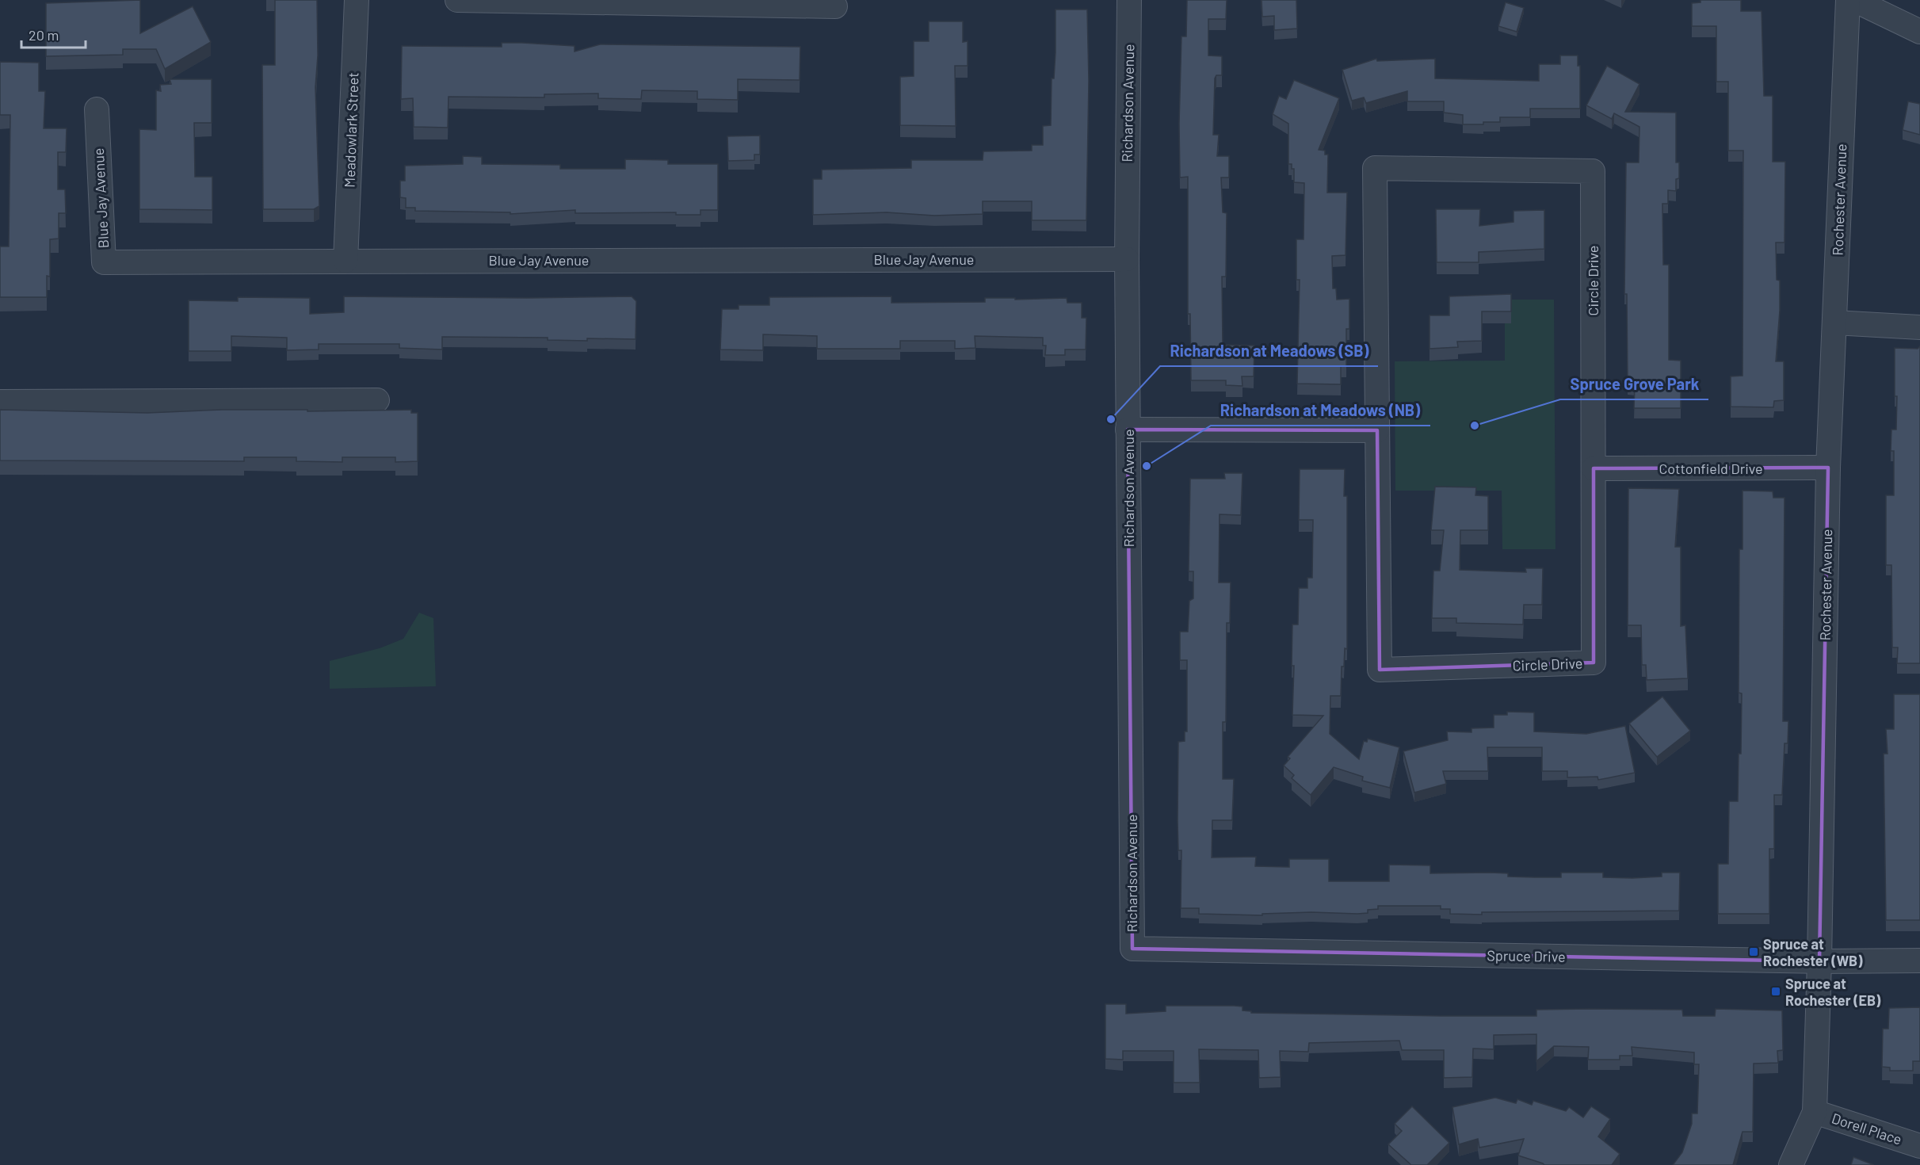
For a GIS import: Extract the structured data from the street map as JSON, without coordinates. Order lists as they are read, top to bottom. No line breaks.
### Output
{"streets":{"street":["Richardson Avenue","Meadowlark Street","Blue Jay Avenue","Rochester Avenue","Circle Drive","Cottonfield Drive","Spruce Drive","Dorell Place"]},"crossings":[["Richardson Avenue","Blue Jay Avenue"],["Richardson Avenue","Spruce Drive"],["Meadowlark Street","Blue Jay Avenue"],["Rochester Avenue","Cottonfield Drive"],["Rochester Avenue","Spruce Drive"],["Rochester Avenue","Dorell Place"],["Circle Drive","Cottonfield Drive"]],"places":{"other":["Richardson at Meadows (SB)","Spruce Grove Park","Richardson at Meadows (NB)"],"transit":["Spruce at Rochester (WB)","Spruce at Rochester (EB)"]},"scale_bar":"20 m"}
